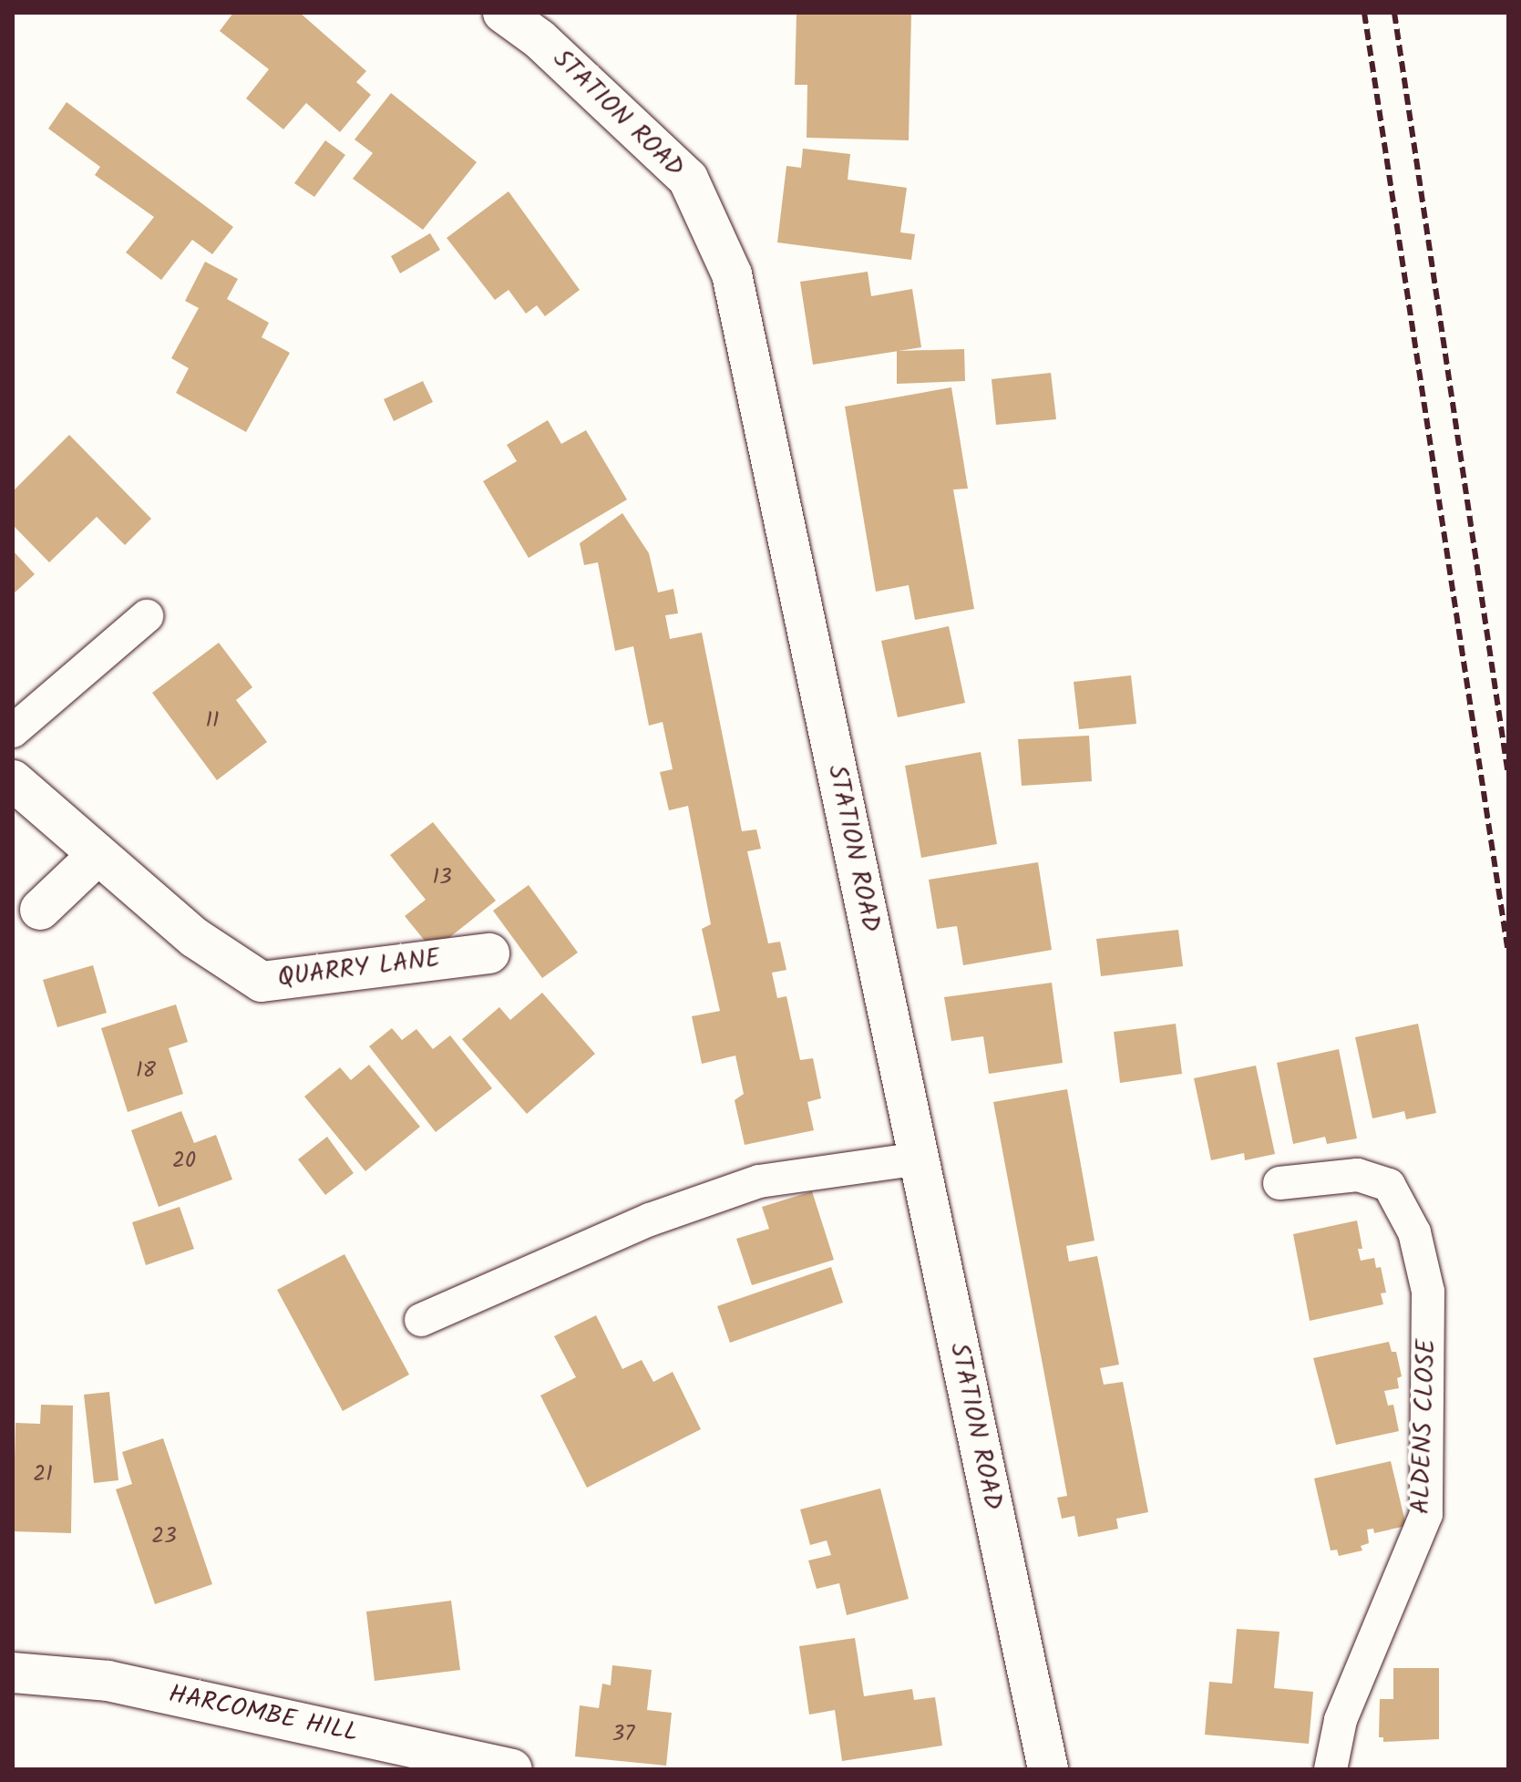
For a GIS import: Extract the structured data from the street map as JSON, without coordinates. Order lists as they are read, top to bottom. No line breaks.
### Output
{"streets":{"street":["STATION ROAD","QUARRY LANE","HARCOMBE HILL"],"lane":["ALDENS CLOSE"]},"house_numbers":["11","13","18","20","21","23","37"]}
